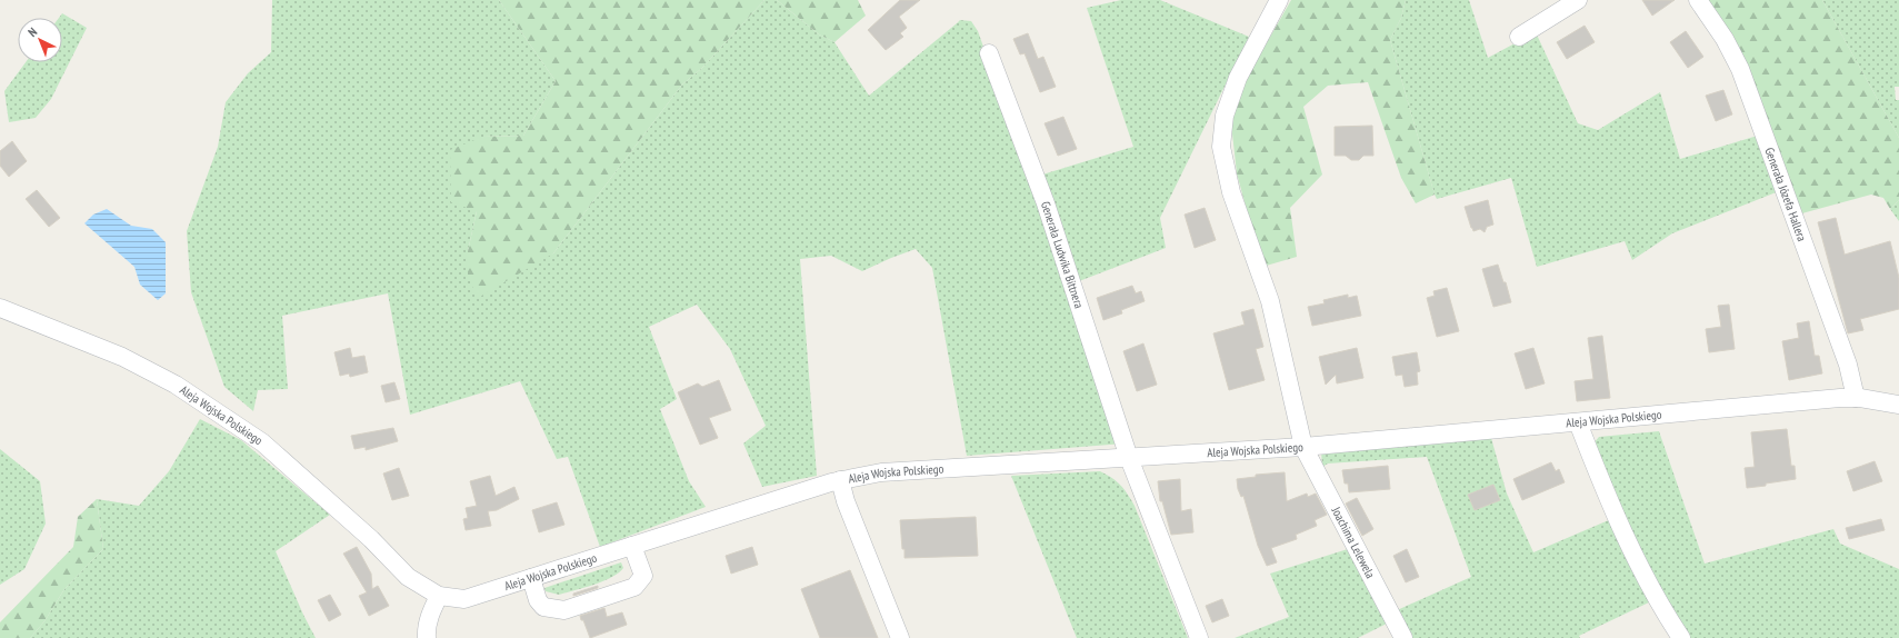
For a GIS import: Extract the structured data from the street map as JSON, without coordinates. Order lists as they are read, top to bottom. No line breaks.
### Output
{"streets":{"street":["Generała Józefa Hallera","Generała Ludwika Bittnera","Aleja Wojska Polskiego","Joachima Lelewela"]},"crossings":[["Generała Józefa Hallera","Aleja Wojska Polskiego"],["Generała Ludwika Bittnera","Aleja Wojska Polskiego"],["Aleja Wojska Polskiego","Joachima Lelewela"]],"north":"top left"}
